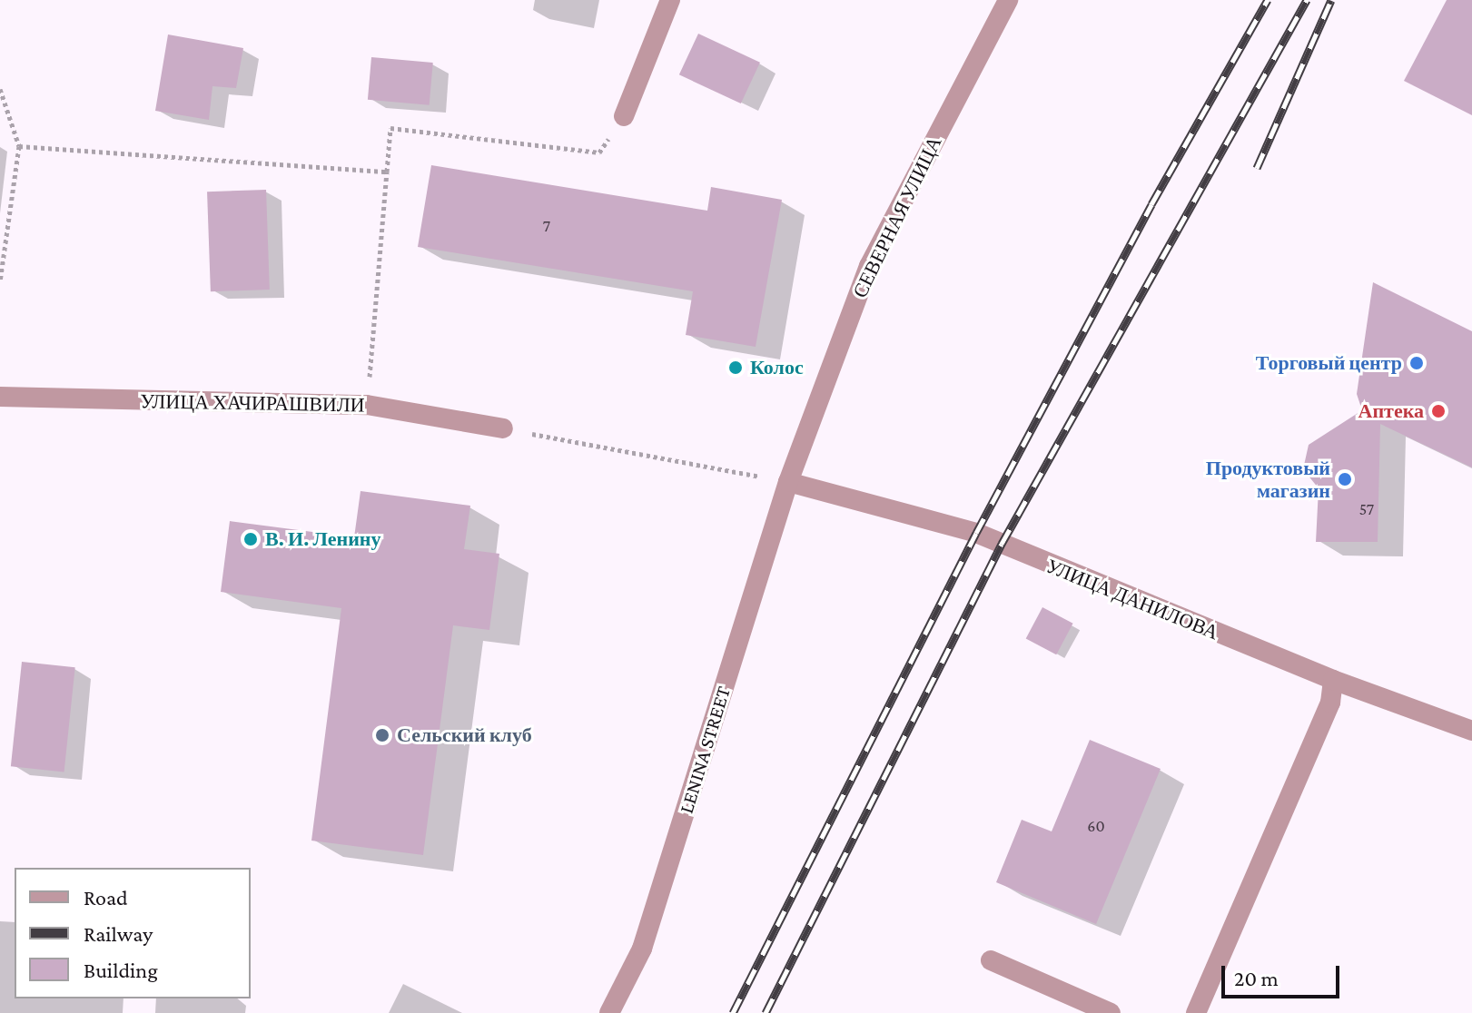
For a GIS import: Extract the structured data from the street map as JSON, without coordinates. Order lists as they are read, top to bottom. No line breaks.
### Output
{"streets":{"street":["СЕВЕРНАЯ УЛИЦА","УЛИЦА ХАЧИРАШВИЛИ","УЛИЦА ДАНИЛОВА","LENINA STREET"]},"crossings":[["СЕВЕРНАЯ УЛИЦА","УЛИЦА ДАНИЛОВА"],["СЕВЕРНАЯ УЛИЦА","LENINA STREET"],["УЛИЦА ДАНИЛОВА","LENINA STREET"]],"places":["Торговый центр","Колос","Аптека","Продуктовый магазин","В. И. Ленину","Сельский клуб"],"house_numbers":["7","57","60"],"legend":["Road","Railway","Building"],"scale_bar":"20 m"}
